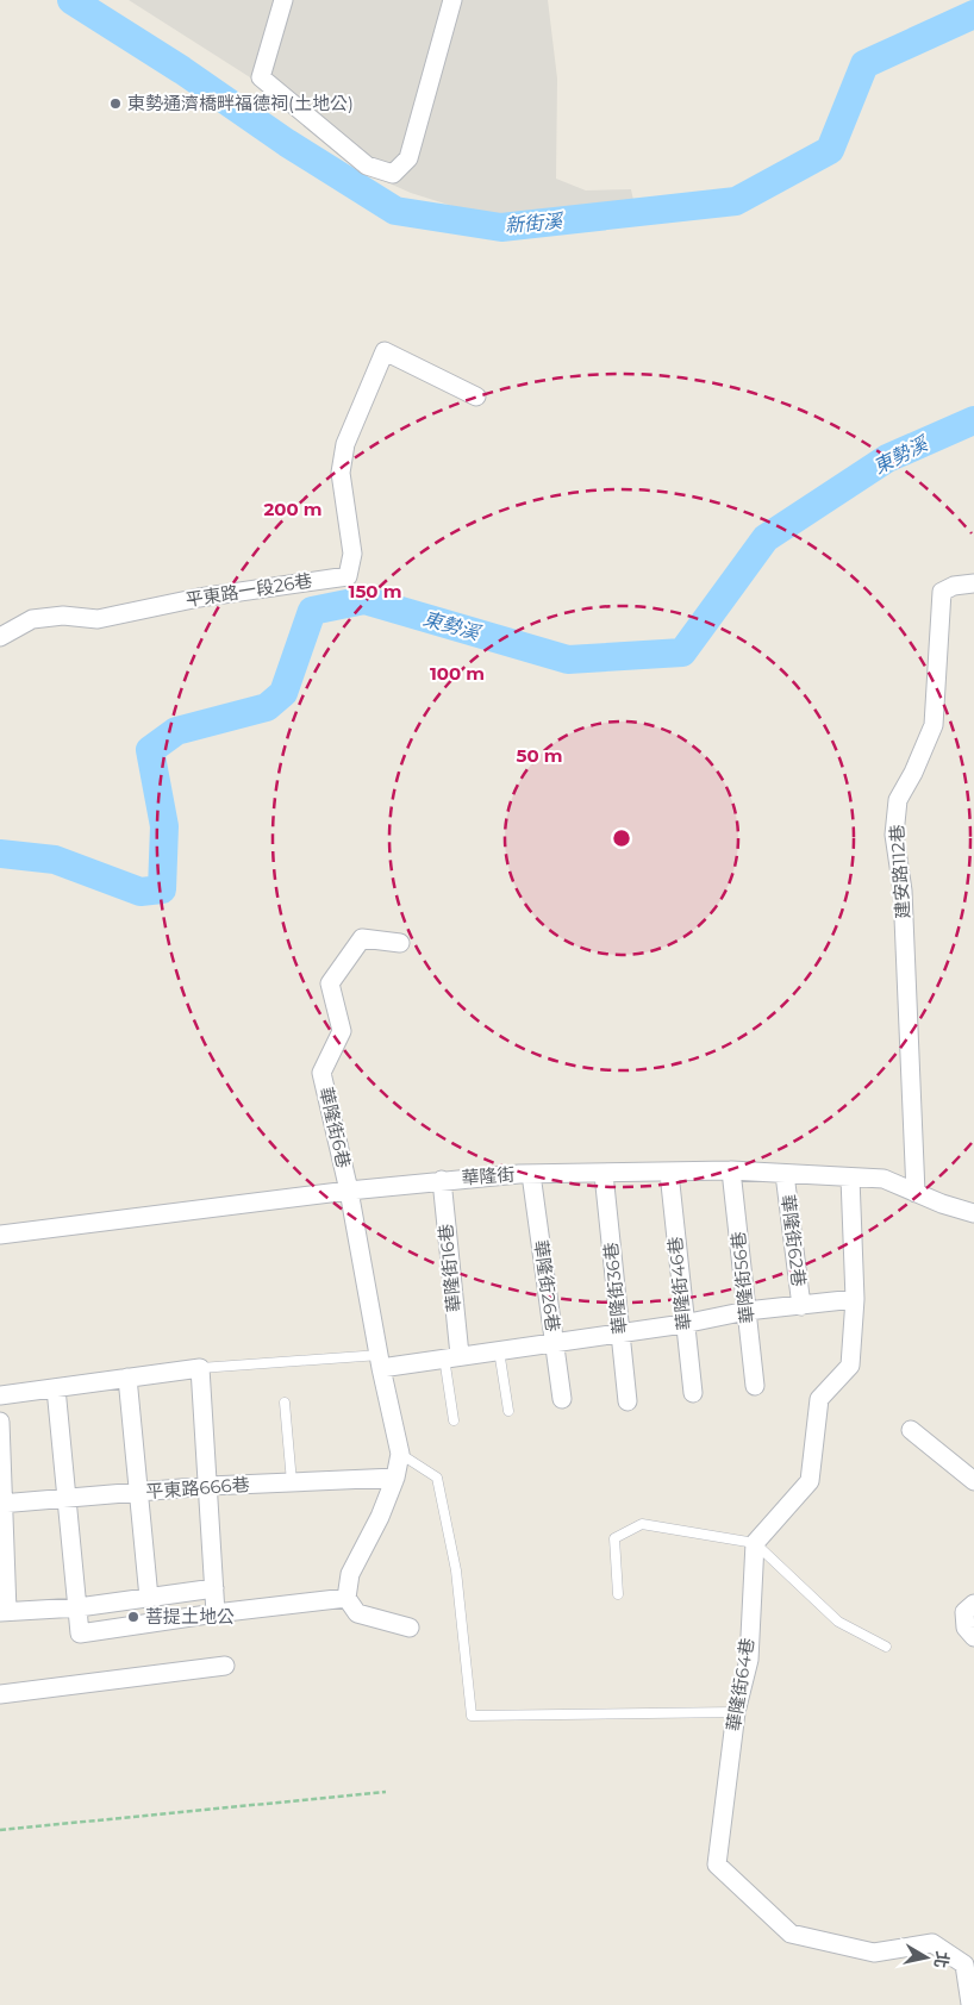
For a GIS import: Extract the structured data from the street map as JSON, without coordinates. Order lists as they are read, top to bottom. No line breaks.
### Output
{"streets":{"street":["平東路一段26巷","建安路112巷","華隆街6巷","華隆街","華隆街62巷","華隆街16巷","華隆街56巷","華隆街46巷","華隆街26巷","華隆街36巷","平東路666巷","華隆街64巷"]},"crossings":[["建安路112巷","華隆街"],["華隆街6巷","華隆街"],["華隆街","華隆街62巷"],["華隆街","華隆街16巷"],["華隆街","華隆街56巷"],["華隆街","華隆街46巷"],["華隆街","華隆街26巷"],["華隆街","華隆街36巷"]],"water":["新街溪","東勢溪"],"places":["東勢通濟橋畔福德祠(土地公)","菩提土地公"],"north":"right","rings":["200 m","150 m","100 m","50 m"]}
